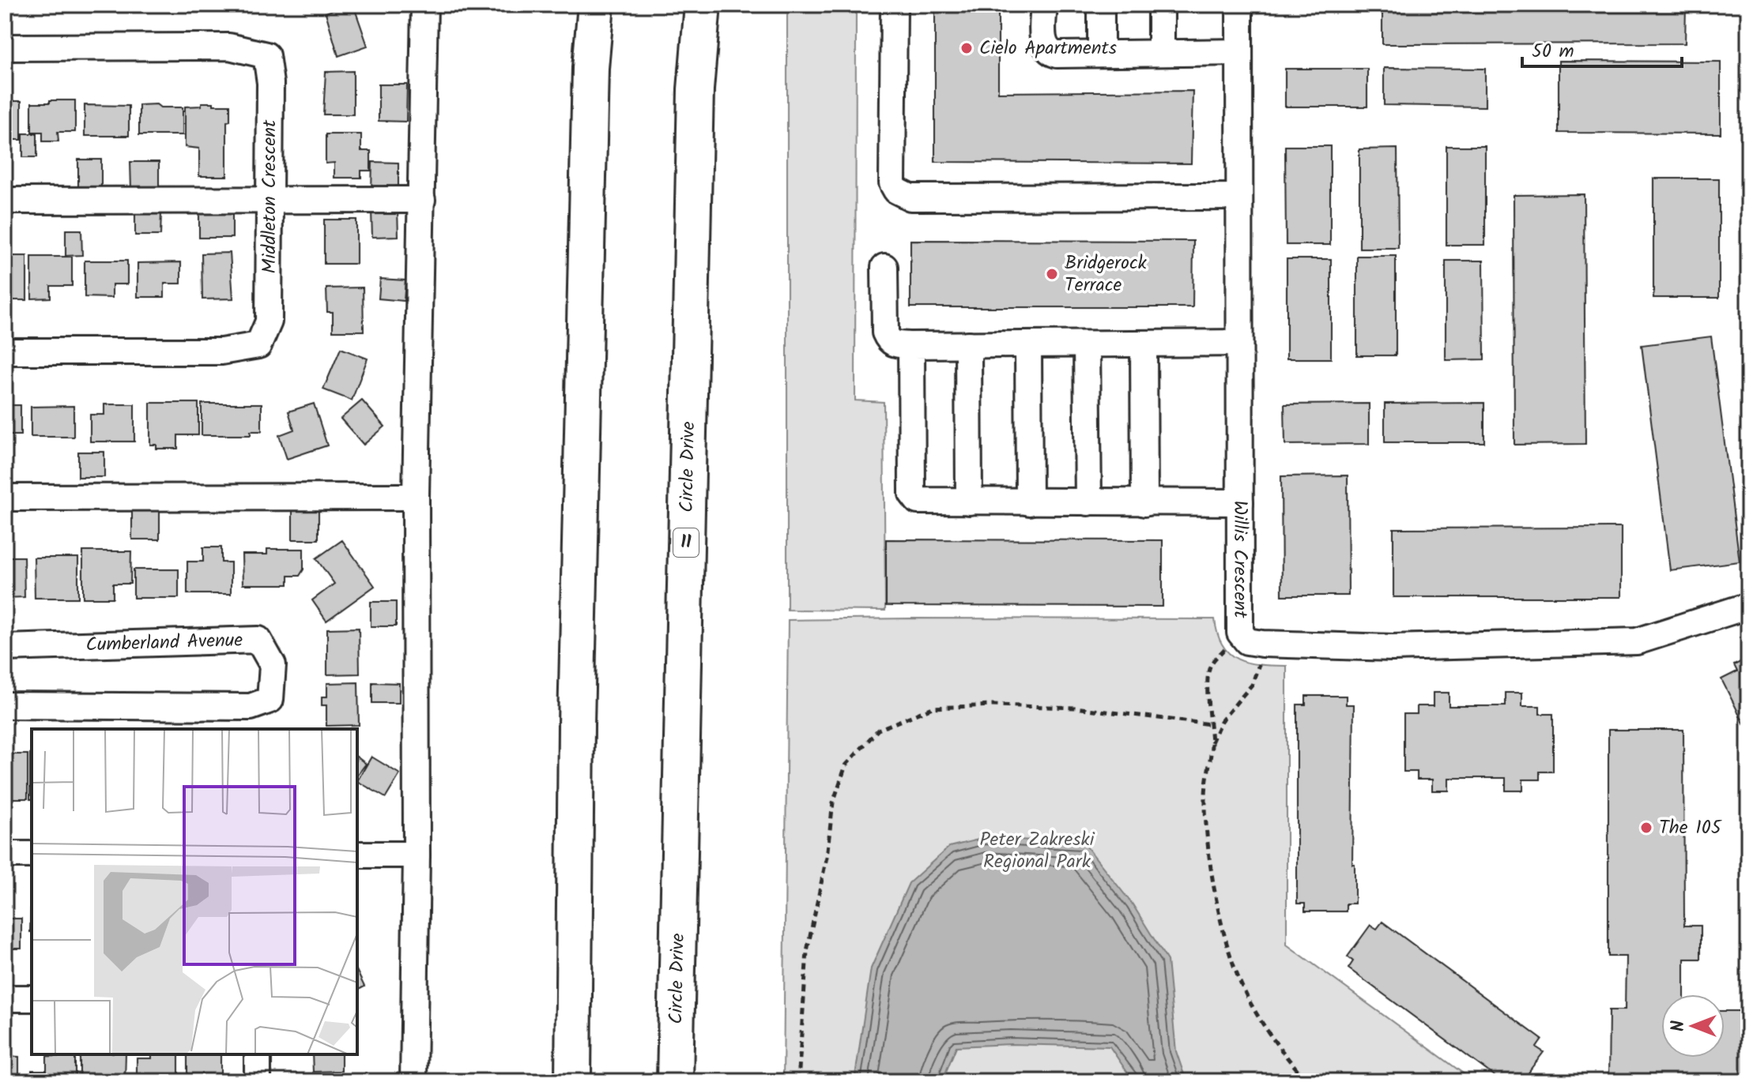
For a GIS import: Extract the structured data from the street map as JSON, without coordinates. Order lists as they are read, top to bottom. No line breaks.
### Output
{"streets":{"highway":["Circle Drive","11"],"street":["Middleton Crescent","Willis Crescent","Cumberland Avenue"]},"parks":["Peter Zakreski Regional Park"],"places":["Cielo Apartments","Bridgerock Terrace","The 105"],"scale_bar":"50 m","north":"left"}
